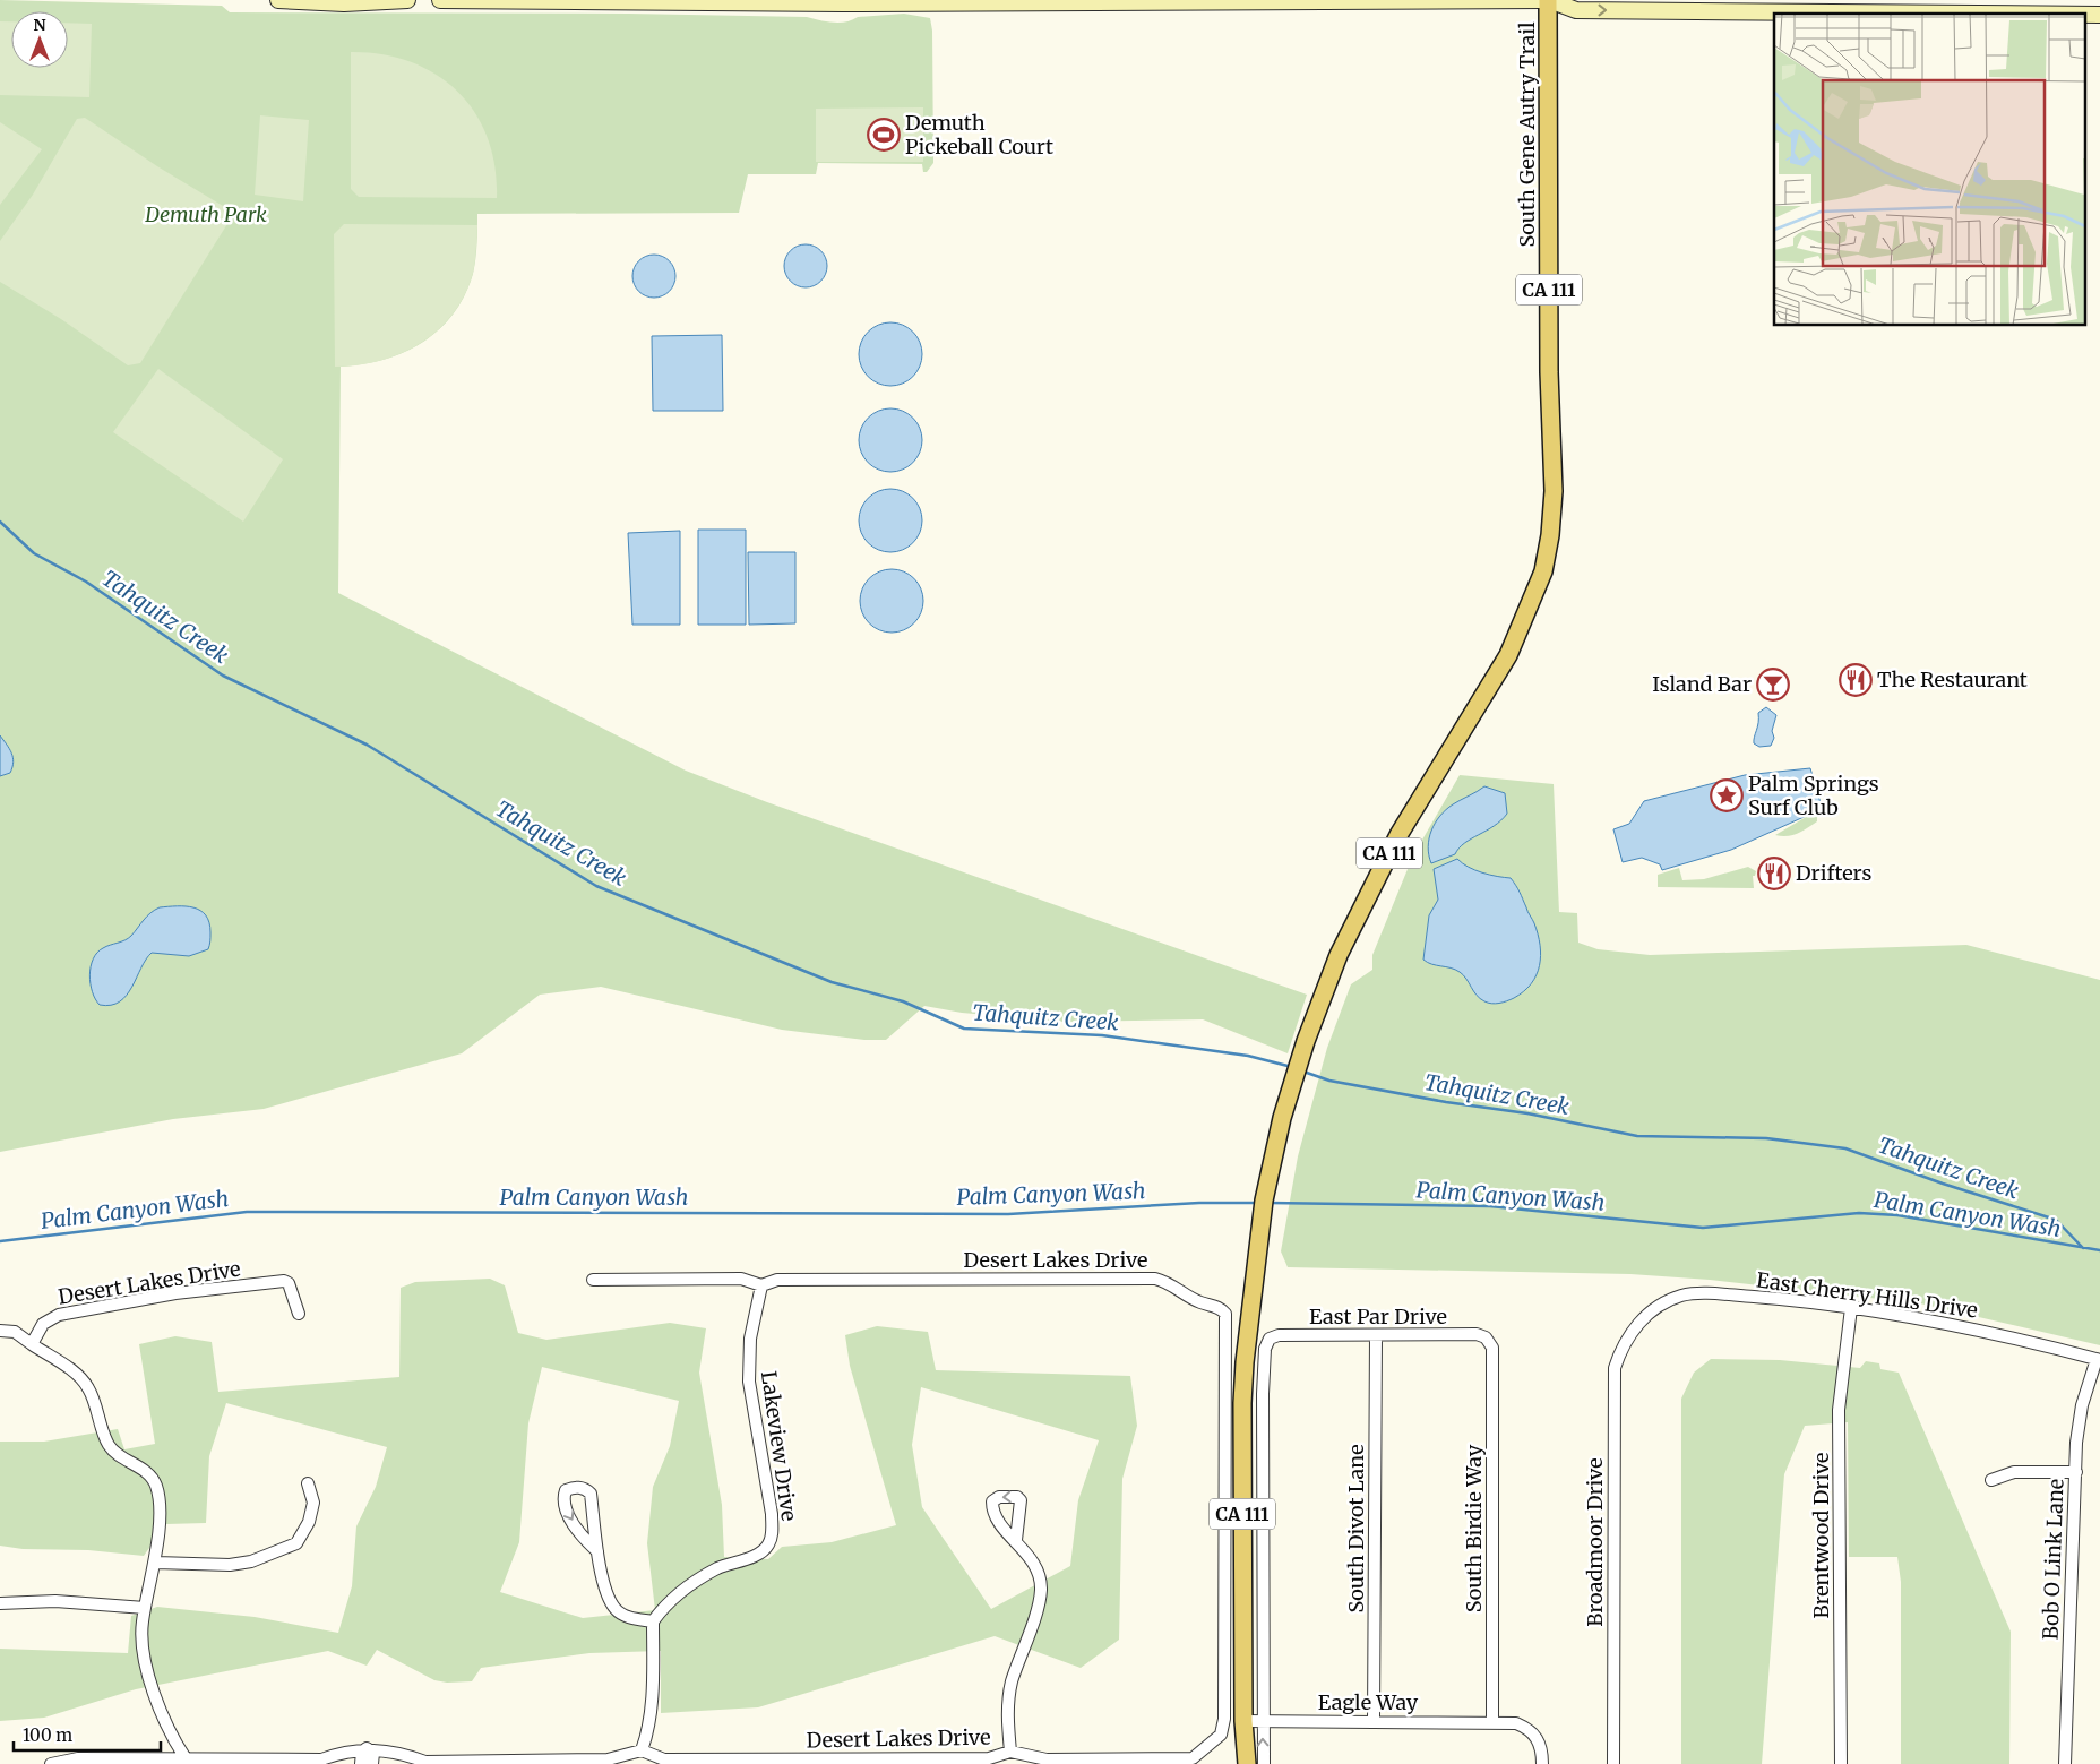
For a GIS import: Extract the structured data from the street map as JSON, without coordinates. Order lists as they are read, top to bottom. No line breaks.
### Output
{"streets":{"main road":["South Gene Autry Trail","CA 111"],"street":["Desert Lakes Drive","East Cherry Hills Drive","East Par Drive","Lakeview Drive","South Divot Lane","South Birdie Way","Brentwood Drive","Broadmoor Drive","Bob O Link Lane","Eagle Way"]},"crossings":[["South Gene Autry Trail","Eagle Way"],["Desert Lakes Drive","Lakeview Drive"],["East Cherry Hills Drive","Brentwood Drive"],["East Cherry Hills Drive","Broadmoor Drive"],["East Cherry Hills Drive","Bob O Link Lane"],["East Par Drive","South Divot Lane"],["East Par Drive","South Birdie Way"],["East Par Drive","Eagle Way"],["South Divot Lane","Eagle Way"],["South Birdie Way","Eagle Way"]],"water":["Tahquitz Creek","Palm Canyon Wash"],"parks":["Demuth Park"],"places":{"sports":["Demuth Pickeball Court"],"restaurant":["The Restaurant","Drifters"],"bar":["Island Bar"],"place":["Palm Springs Surf Club"]},"scale_bar":"100 m","north":"top"}
